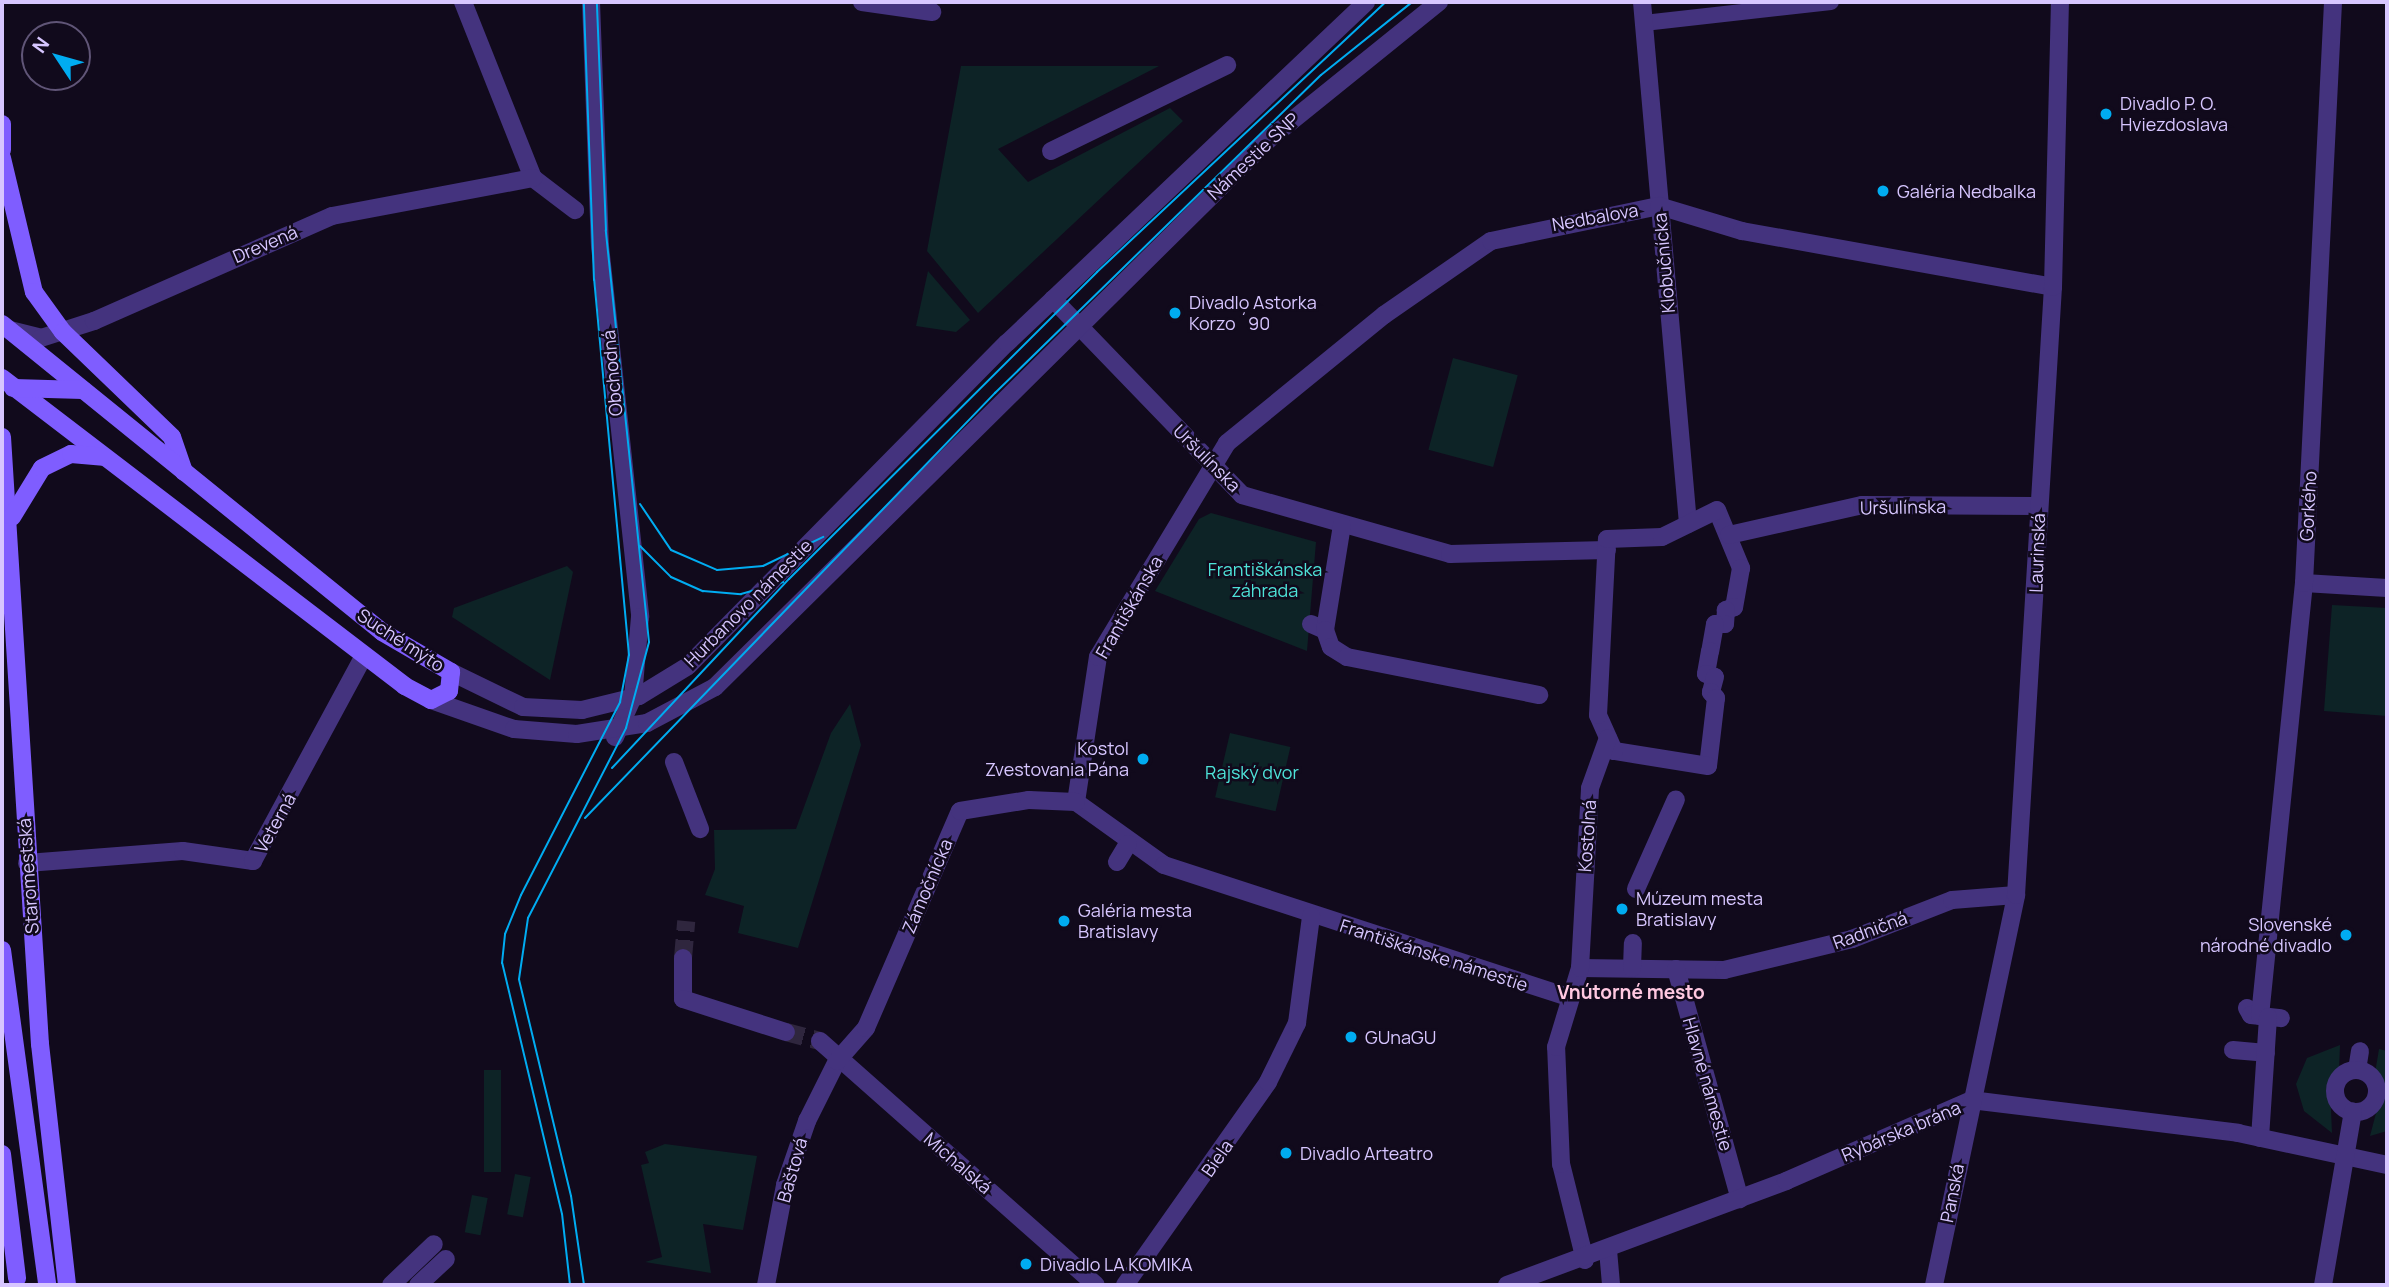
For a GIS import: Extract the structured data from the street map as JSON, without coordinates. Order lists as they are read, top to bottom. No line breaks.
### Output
{"streets":{"main road":["Suché mýto","Staromestská"],"street":["Námestie SNP","Nedbalova","Drevená","Klobučnícka","Obchodná","Uršulínska","Gorkého","Laurinská","Hurbanovo námestie","Františkánska","Veterná","Kostolná","Zámočnícka","Radničná","Františkánske námestie","Hlavné námestie","Rybárska brána","Biela","Michalská","Baštová","Panská"]},"crossings":[["Námestie SNP","Uršulínska"],["Námestie SNP","Hurbanovo námestie"],["Nedbalova","Klobučnícka"],["Nedbalova","Uršulínska"],["Nedbalova","Laurinská"],["Nedbalova","Františkánska"],["Drevená","Suché mýto"],["Obchodná","Hurbanovo námestie"],["Uršulínska","Laurinská"],["Uršulínska","Františkánska"],["Gorkého","Rybárska brána"],["Laurinská","Radničná"],["Laurinská","Rybárska brána"],["Laurinská","Panská"],["Hurbanovo námestie","Suché mýto"],["Františkánska","Zámočnícka"],["Františkánska","Františkánske námestie"],["Suché mýto","Veterná"],["Veterná","Staromestská"],["Zámočnícka","Františkánske námestie"],["Zámočnícka","Michalská"],["Zámočnícka","Baštová"],["Radničná","Hlavné námestie"],["Františkánske námestie","Biela"],["Hlavné námestie","Rybárska brána"],["Rybárska brána","Panská"],["Michalská","Baštová"]],"districts":["Vnútorné mesto"],"parks":["Františkánska záhrada","Rajský dvor"],"places":["Divadlo P. O. Hviezdoslava","Galéria Nedbalka","Divadlo Astorka Korzo ´90","Kostol Zvestovania Pána","Múzeum mesta Bratislavy","Galéria mesta Bratislavy","Slovenské národné divadlo","GUnaGU","Divadlo Arteatro","Divadlo LA KOMIKA"],"north":"top left"}
